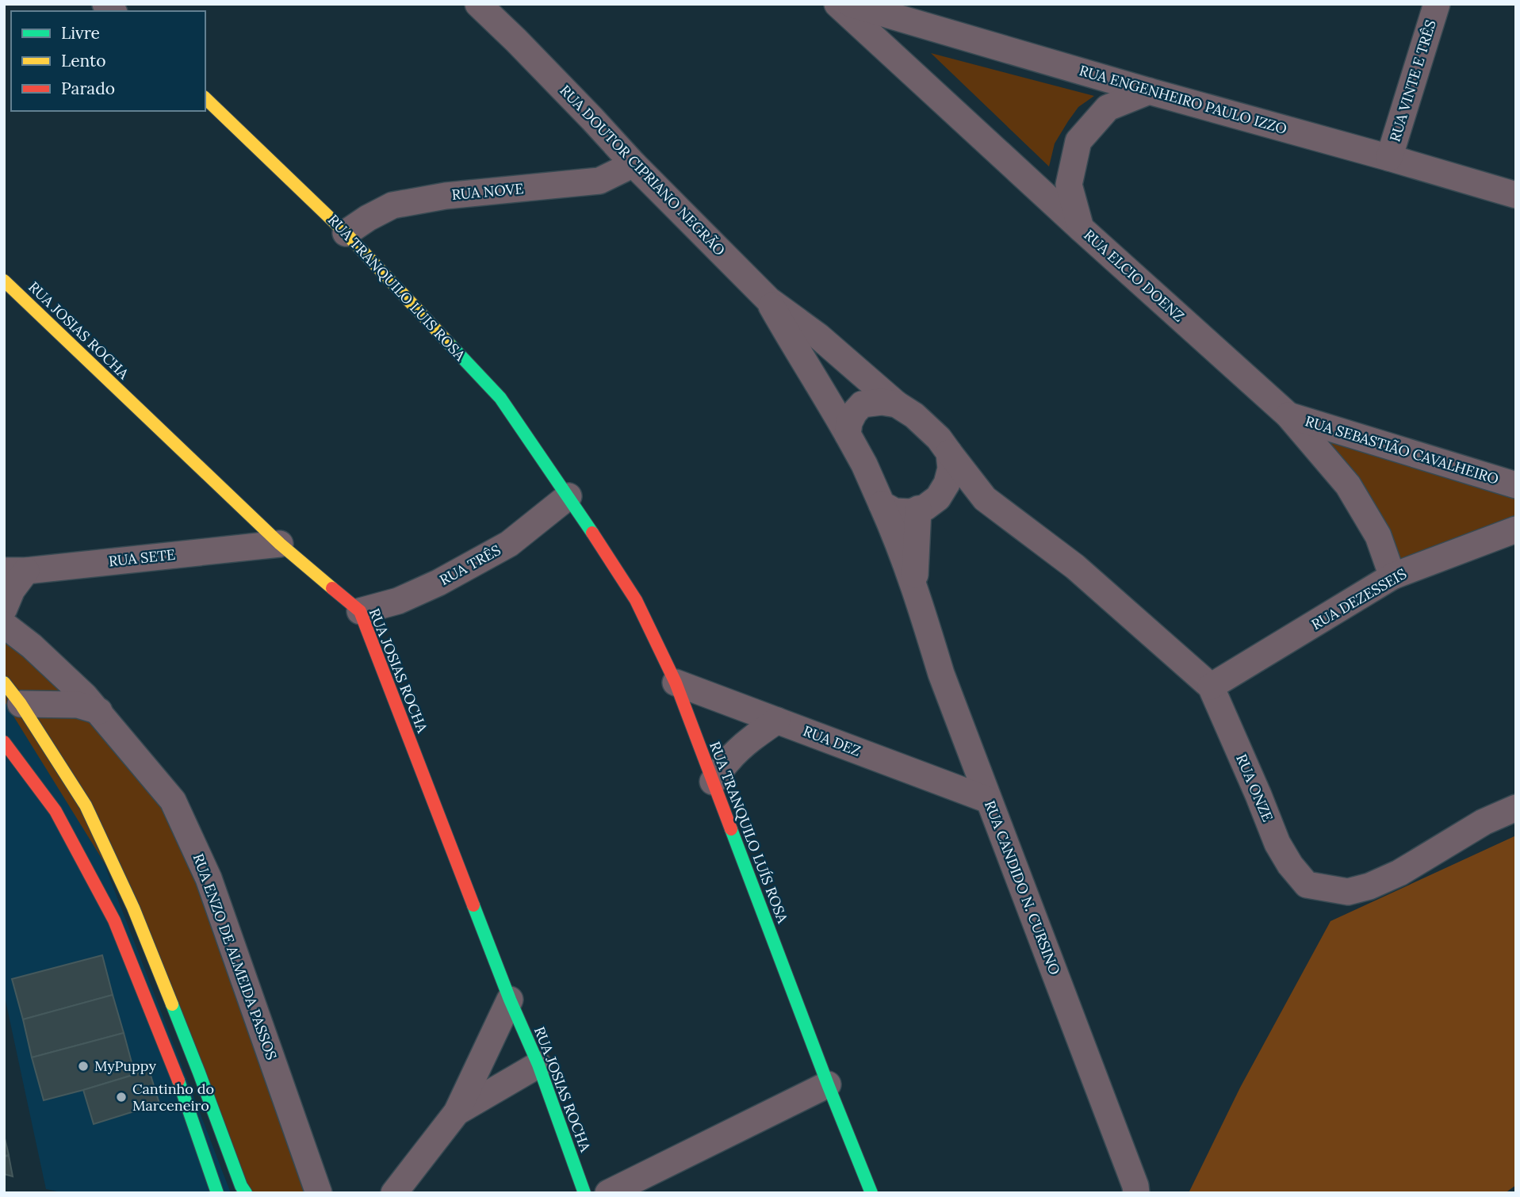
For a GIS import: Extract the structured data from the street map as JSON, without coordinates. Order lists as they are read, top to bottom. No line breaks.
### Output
{"streets":{"street":["RUA VINTE E TRÊS","RUA ENGENHEIRO PAULO IZZO","RUA DOUTOR CIPRIANO NEGRÃO","RUA NOVE","RUA ELCIO DOENZ","RUA TRANQUILO LUIS ROSA","RUA JOSIAS ROCHA","RUA SEBASTIÃO CAVALHEIRO","RUA SETE","RUA TRÊS","RUA DEZESSEIS","RUA DEZ","RUA ONZE","RUA TRANQUILO LUÍS ROSA","RUA CANDIDO N. CURSINO","RUA ENZO DE ALMEIDA PASSOS"]},"crossings":[["RUA VINTE E TRÊS","RUA ENGENHEIRO PAULO IZZO"],["RUA DOUTOR CIPRIANO NEGRÃO","RUA NOVE"],["RUA DOUTOR CIPRIANO NEGRÃO","RUA CANDIDO N. CURSINO"],["RUA NOVE","RUA TRANQUILO LUIS ROSA"],["RUA ELCIO DOENZ","RUA SEBASTIÃO CAVALHEIRO"],["RUA ELCIO DOENZ","RUA DEZESSEIS"],["RUA TRANQUILO LUIS ROSA","RUA TRÊS"],["RUA TRANQUILO LUIS ROSA","RUA TRANQUILO LUÍS ROSA"],["RUA JOSIAS ROCHA","RUA SETE"],["RUA JOSIAS ROCHA","RUA TRÊS"],["RUA TRÊS","RUA TRANQUILO LUÍS ROSA"],["RUA DEZESSEIS","RUA ONZE"],["RUA DEZ","RUA TRANQUILO LUÍS ROSA"],["RUA DEZ","RUA CANDIDO N. CURSINO"]],"places":["MyPuppy","Cantinho do Marceneiro"],"legend":["Livre","Lento","Parado"]}
